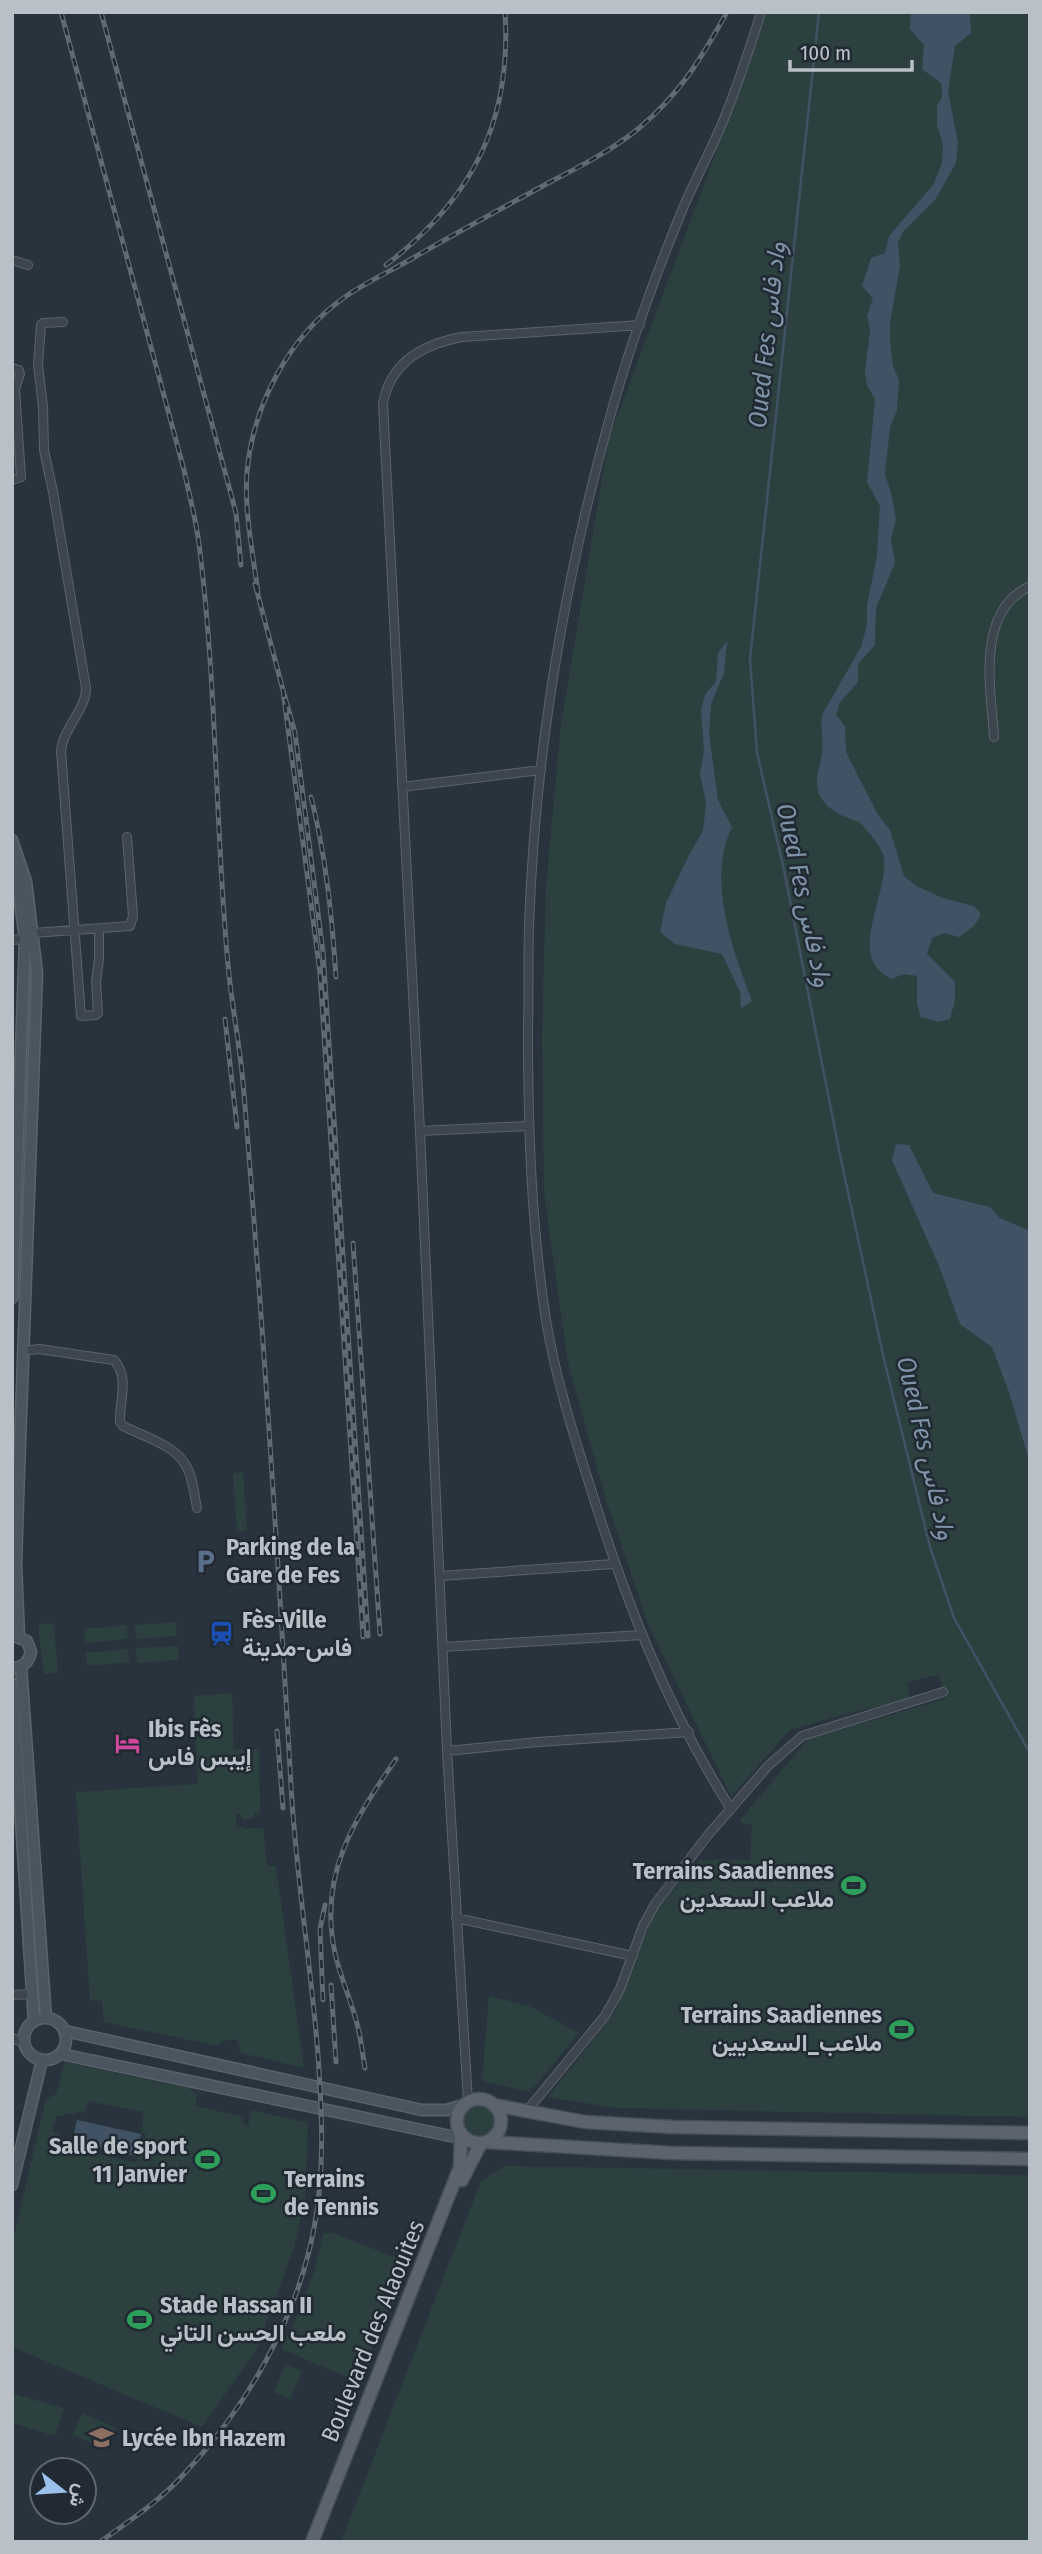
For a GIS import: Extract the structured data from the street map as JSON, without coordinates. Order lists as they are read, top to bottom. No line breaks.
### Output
{"streets":{"main road":["Boulevard des Alaouites"]},"water":["Oued Fes واد فاس"],"places":{"parking":["Parking de la Gare de Fes"],"station":["Fès-Ville فاس-مدينة"],"hotel":["Ibis Fès إيبس فاس"],"sports":["Terrains Saadiennes ملاعب السعدين","Terrains Saadiennes ملاعب_السعديين","Salle de sport 11 Janvier","Terrains de Tennis","Stade Hassan II ملعب الحسن التاني"],"school or university":["Lycée Ibn Hazem"]},"scale_bar":"100 m","north":"right"}
